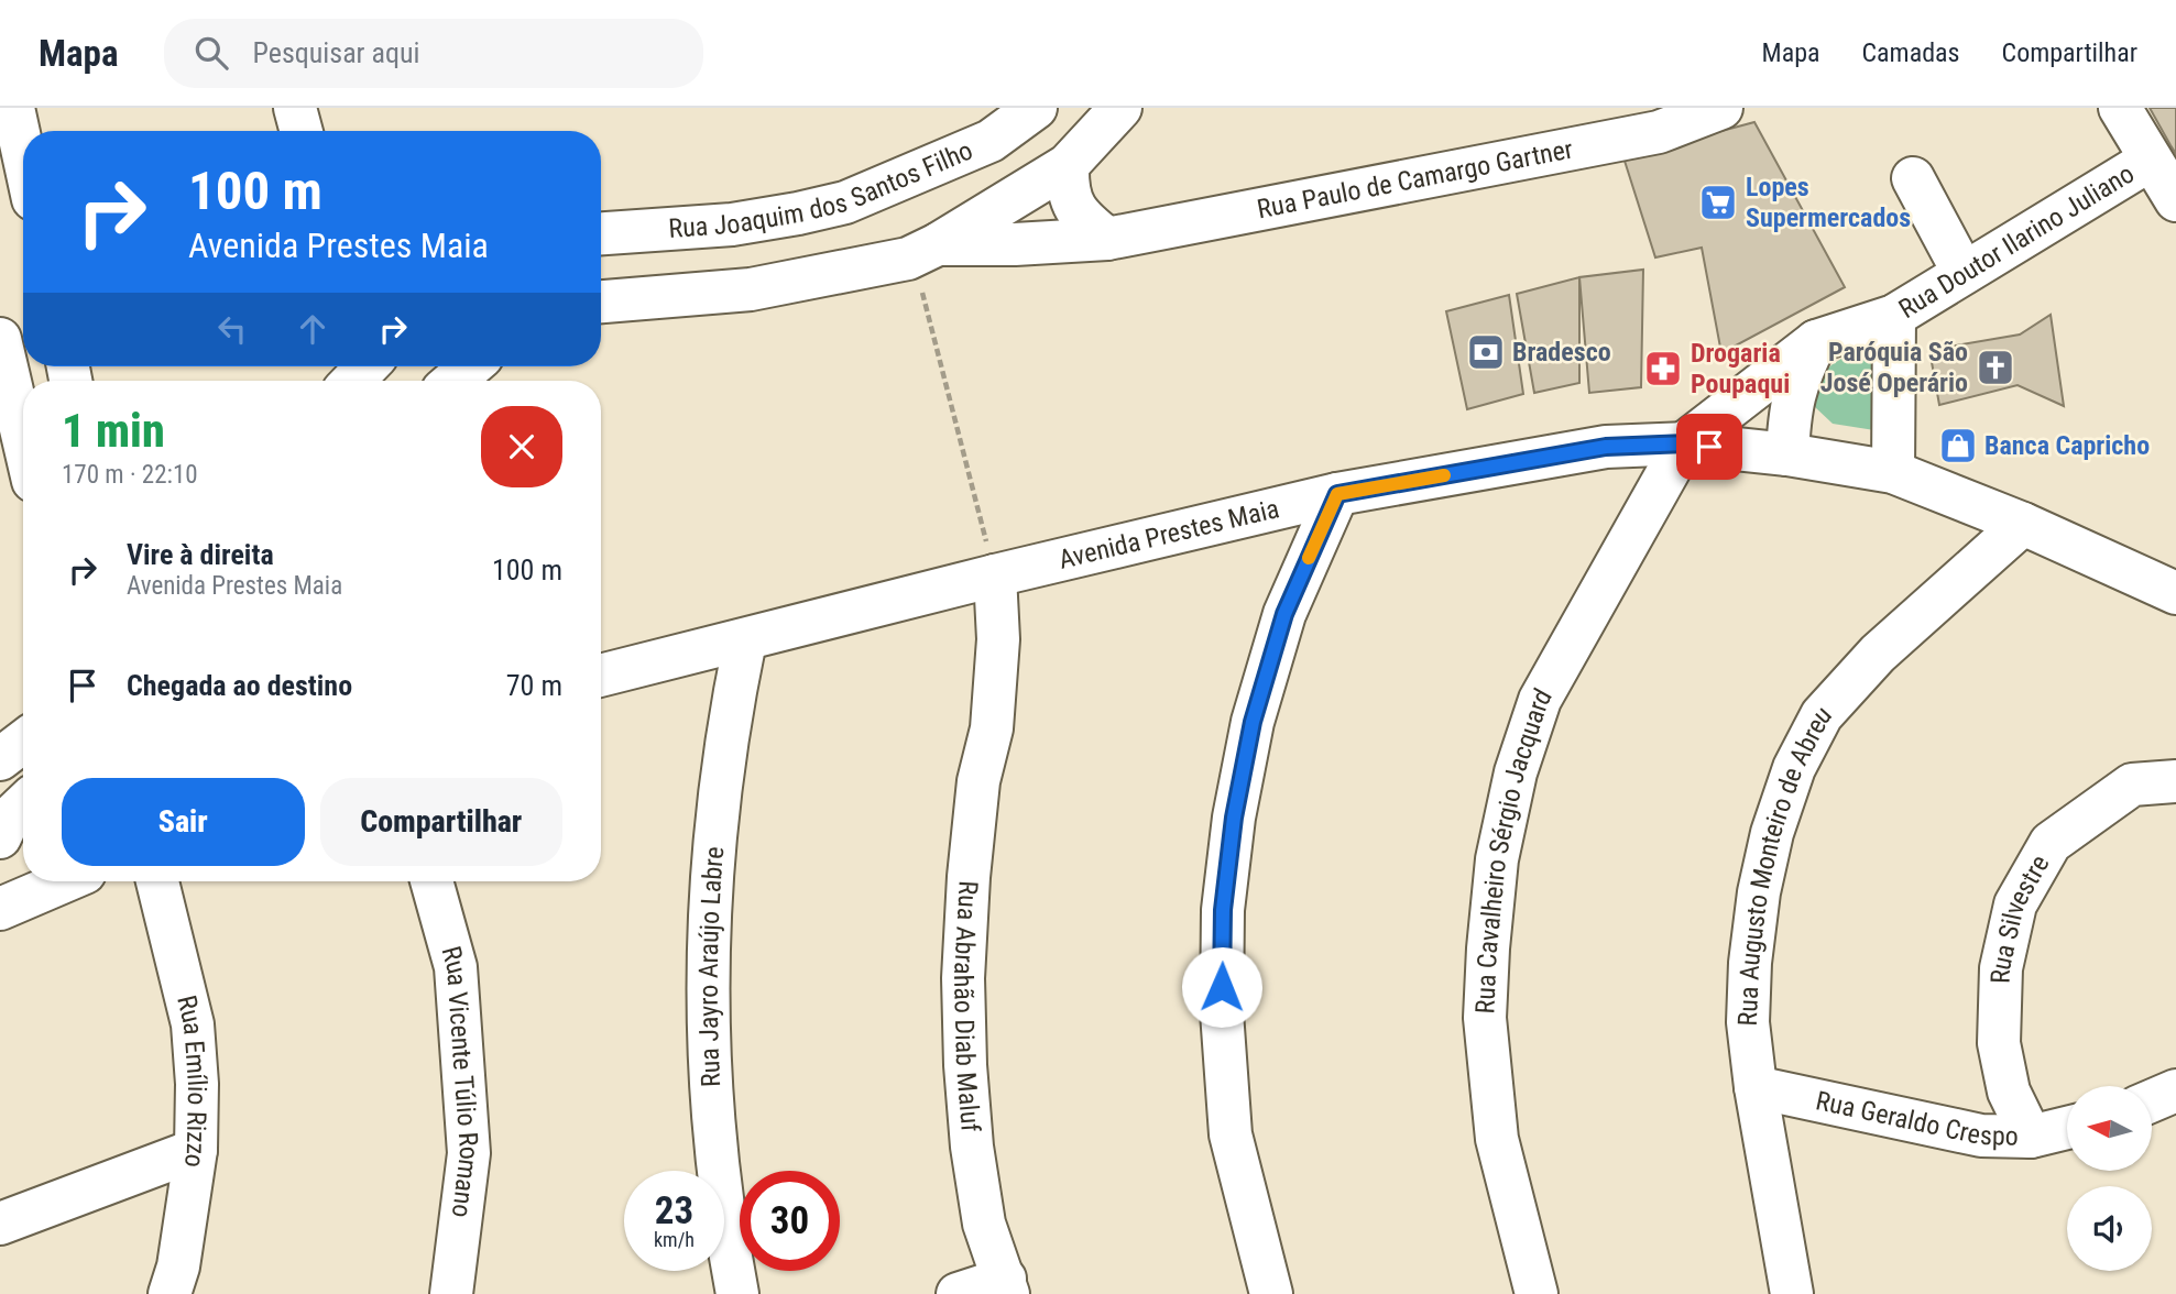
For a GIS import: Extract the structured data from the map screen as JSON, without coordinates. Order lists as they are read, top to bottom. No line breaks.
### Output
{"streets":{"street":["Rua Paulo de Camargo Gartner","Rua Joaquim dos Santos Filho","Rua Doutor Ilarino Juliano","Avenida Prestes Maia","Rua Cavalheiro Sérgio Jacquard","Rua Augusto Monteiro de Abreu","Rua Silvestre","Rua Jayro Araújo Labre","Rua Abrahão Diab Maluf","Rua Emílio Rizzo","Rua Vicente Túlio Romano","Rua Geraldo Crespo"]},"crossings":[["Rua Doutor Ilarino Juliano","Avenida Prestes Maia"],["Rua Doutor Ilarino Juliano","Rua Cavalheiro Sérgio Jacquard"],["Avenida Prestes Maia","Rua Cavalheiro Sérgio Jacquard"],["Avenida Prestes Maia","Rua Augusto Monteiro de Abreu"],["Avenida Prestes Maia","Rua Jayro Araújo Labre"],["Avenida Prestes Maia","Rua Abrahão Diab Maluf"],["Rua Augusto Monteiro de Abreu","Rua Geraldo Crespo"],["Rua Silvestre","Rua Geraldo Crespo"]],"places":{"supermarket":["Lopes Supermercados"],"bank":["Bradesco"],"church":["Paróquia São José Operário"],"pharmacy":["Drogaria Poupaqui"],"shop":["Banca Capricho"]},"north":"left","page":{"header":"Mapa","search":"Pesquisar aqui","nav":["Mapa","Camadas","Compartilhar"],"turn":["100 m","Avenida Prestes Maia"],"heading":["1 min","170 m · 22:10"],"list":[{"name":"Vire à direita","note":"Avenida Prestes Maia","value":"100 m"},{"name":"Chegada ao destino","value":"70 m"}],"buttons":["Sair","Compartilhar"],"speed":"23 km/h","limit":"30"}}
